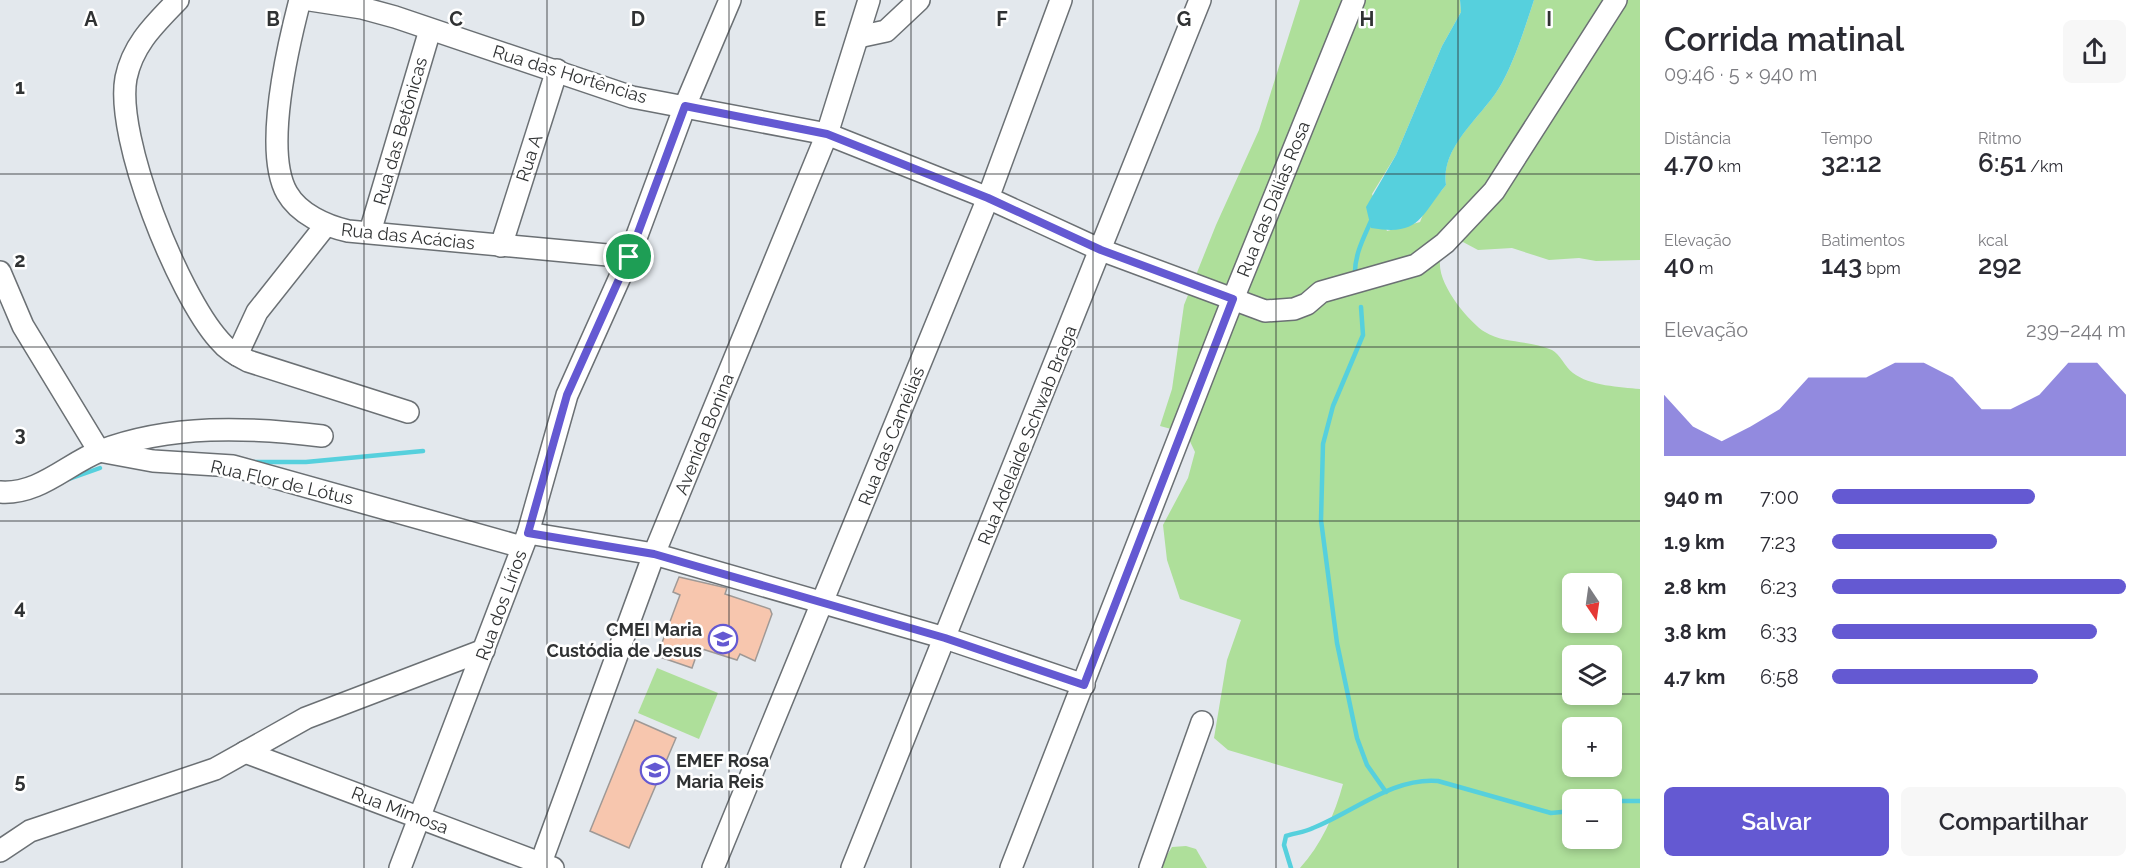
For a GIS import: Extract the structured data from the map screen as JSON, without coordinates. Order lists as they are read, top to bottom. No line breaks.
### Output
{"streets":{"street":["Rua das Hortências","Rua das Betônicas","Rua A","Rua das Dálias Rosa","Rua das Acácias","Avenida Bonina","Rua Adelaide Schwab Braga","Rua das Camélias","Rua Flor de Lótus","Rua dos Lírios","Rua Mimosa"]},"crossings":[["Rua das Hortências","Rua das Betônicas"],["Rua das Hortências","Rua A"],["Rua das Hortências","Rua das Dálias Rosa"],["Rua das Hortências","Avenida Bonina"],["Rua das Hortências","Rua Adelaide Schwab Braga"],["Rua das Hortências","Rua das Camélias"],["Rua das Hortências","Rua dos Lírios"],["Rua das Betônicas","Rua das Acácias"],["Rua A","Rua das Acácias"],["Rua das Dálias Rosa","Rua Flor de Lótus"],["Rua das Acácias","Rua dos Lírios"],["Avenida Bonina","Rua Flor de Lótus"],["Avenida Bonina","Rua Mimosa"],["Rua Adelaide Schwab Braga","Rua Flor de Lótus"],["Rua das Camélias","Rua Flor de Lótus"],["Rua Flor de Lótus","Rua dos Lírios"],["Rua dos Lírios","Rua Mimosa"]],"places":{"school or university":["CMEI Maria Custódia de Jesus","EMEF Rosa Maria Reis"]},"north":"bottom","page":{"heading":["Corrida matinal","09:46 · 5 × 940 m"],"stats":[["Distância","4.70 km"],["Tempo","32:12"],["Ritmo","6:51 /km"],["Elevação","40 m"],["Batimentos","143 bpm"],["kcal","292"]],"chart":["Elevação","239–244 m"],"list":[{"name":"940 m","note":"7:00"},{"name":"1.9 km","note":"7:23"},{"name":"2.8 km","note":"6:23"},{"name":"3.8 km","note":"6:33"},{"name":"4.7 km","note":"6:58"}],"map_buttons":["+","−"],"buttons":["Salvar","Compartilhar"]},"grid":{"columns":["A","B","C","D","E","F","G","H","I"],"rows":["1","2","3","4","5"]}}
